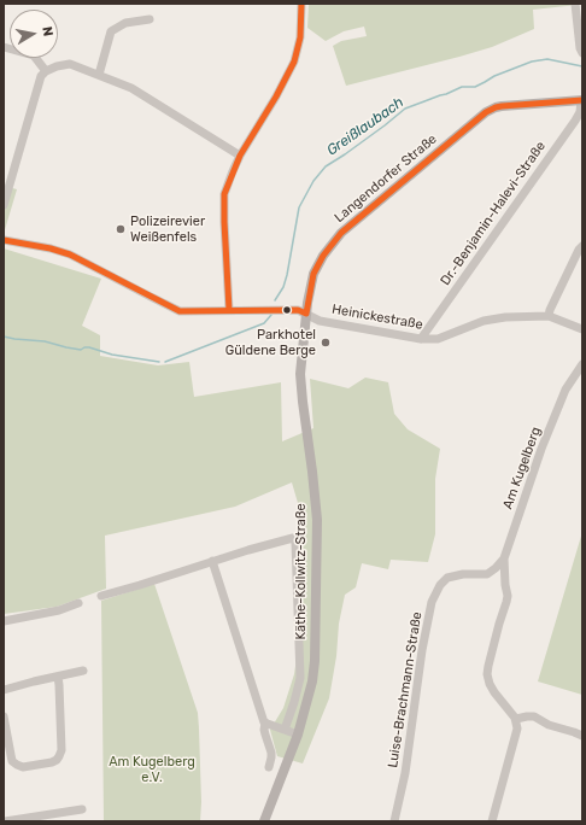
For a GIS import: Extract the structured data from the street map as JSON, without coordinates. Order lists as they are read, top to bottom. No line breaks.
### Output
{"streets":{"main road":["Langendorfer Straße","Käthe-Kollwitz-Straße"],"street":["Dr.-Benjamin-Halevi-Straße","Heinickestraße","Am Kugelberg","Luise-Brachmann-Straße"]},"crossings":[["Langendorfer Straße","Dr.-Benjamin-Halevi-Straße"],["Langendorfer Straße","Heinickestraße"],["Langendorfer Straße","Käthe-Kollwitz-Straße"],["Dr.-Benjamin-Halevi-Straße","Heinickestraße"],["Heinickestraße","Käthe-Kollwitz-Straße"]],"water":["Greißlaubach"],"parks":["Am Kugelberg e.V."],"places":["Polizeirevier Weißenfels","Parkhotel Güldene Berge"],"north":"right"}
